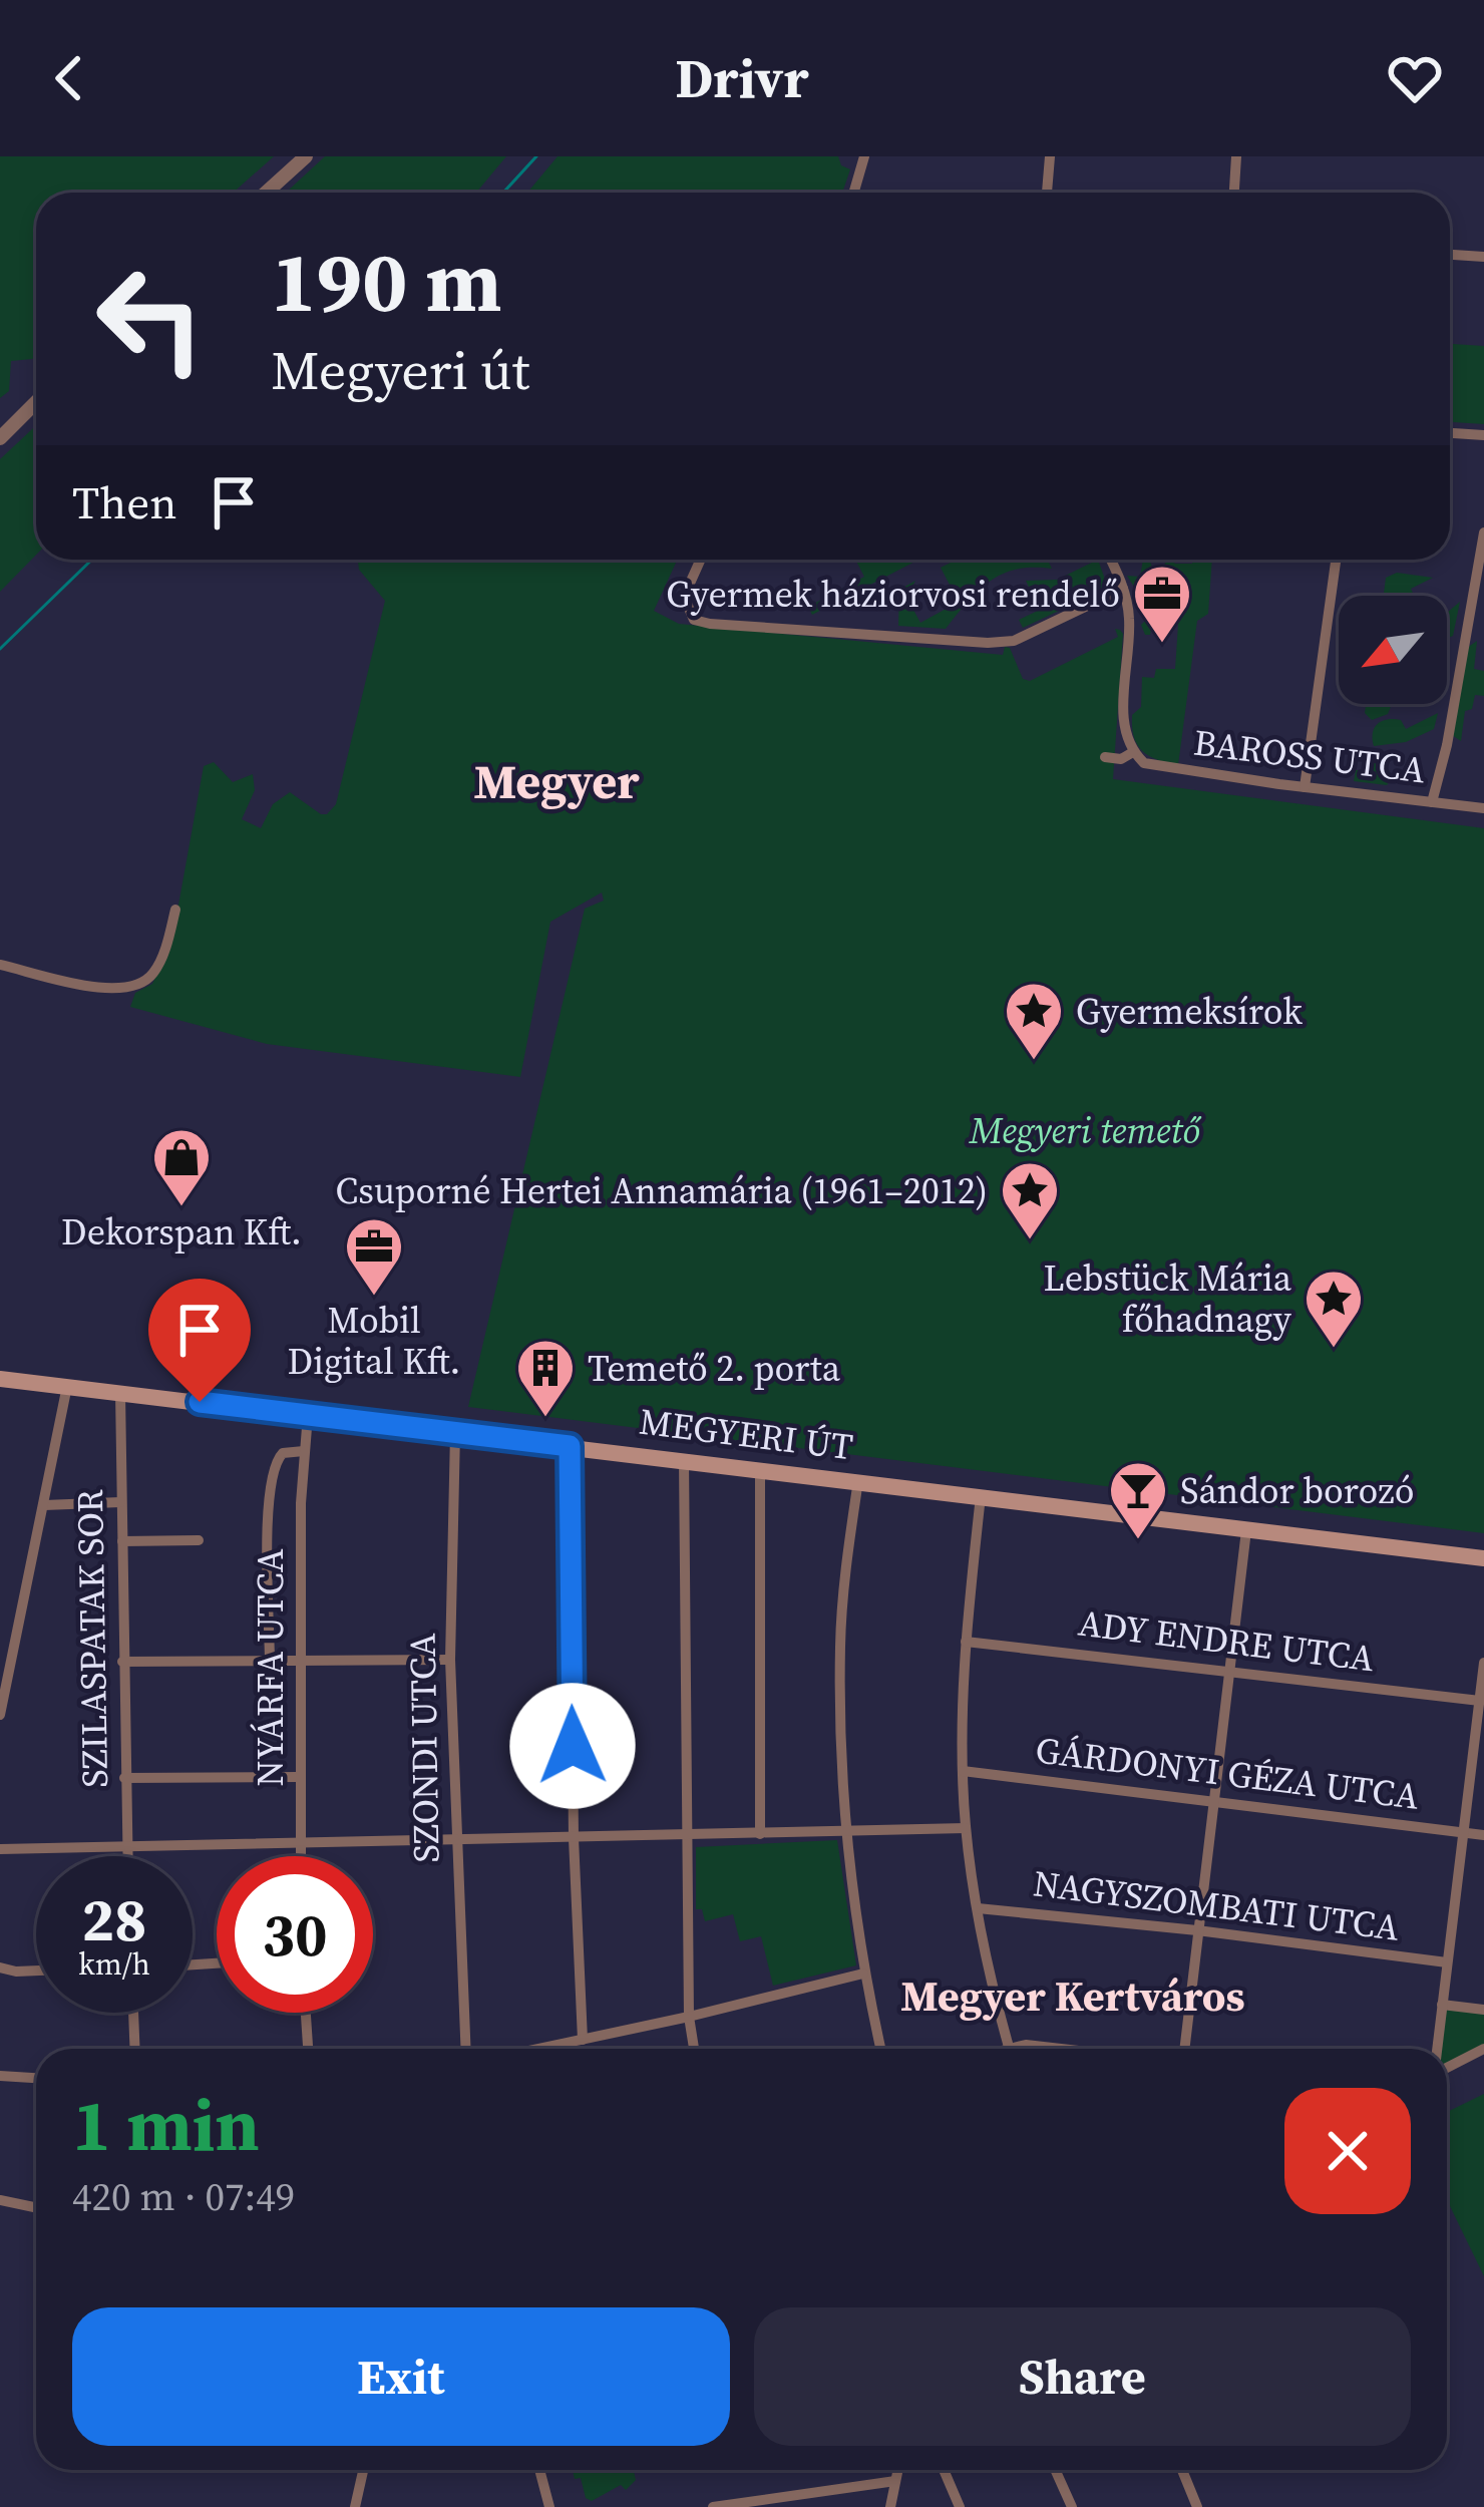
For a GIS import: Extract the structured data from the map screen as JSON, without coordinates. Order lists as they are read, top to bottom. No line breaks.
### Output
{"streets":{"main road":["MEGYERI ÚT"],"street":["BAROSS UTCA","SZILASPATAK SOR","ADY ENDRE UTCA","NYÁRFA UTCA","SZONDI UTCA","GÁRDONYI GÉZA UTCA","NAGYSZOMBATI UTCA"]},"crossings":[["MEGYERI ÚT","SZILASPATAK SOR"],["MEGYERI ÚT","NYÁRFA UTCA"],["MEGYERI ÚT","SZONDI UTCA"]],"districts":["Megyer","Megyer Kertváros"],"parks":["Megyeri temető"],"places":{"office":["Gyermek háziorvosi rendelő","Mobil Digital Kft."],"place":["Gyermeksírok","Csuporné Hertei Annamária (1961–2012)","Lebstück Mária főhadnagy"],"shop":["Dekorspan Kft."],"building":["Temető 2. porta"],"bar":["Sándor borozó"]},"north":"bottom left","page":{"header":"Drivr","turn":["190 m","Megyeri út"],"then":"Then","speed":"28 km/h","limit":"30","heading":["1 min","420 m · 07:49"],"buttons":["Exit","Share"]}}
